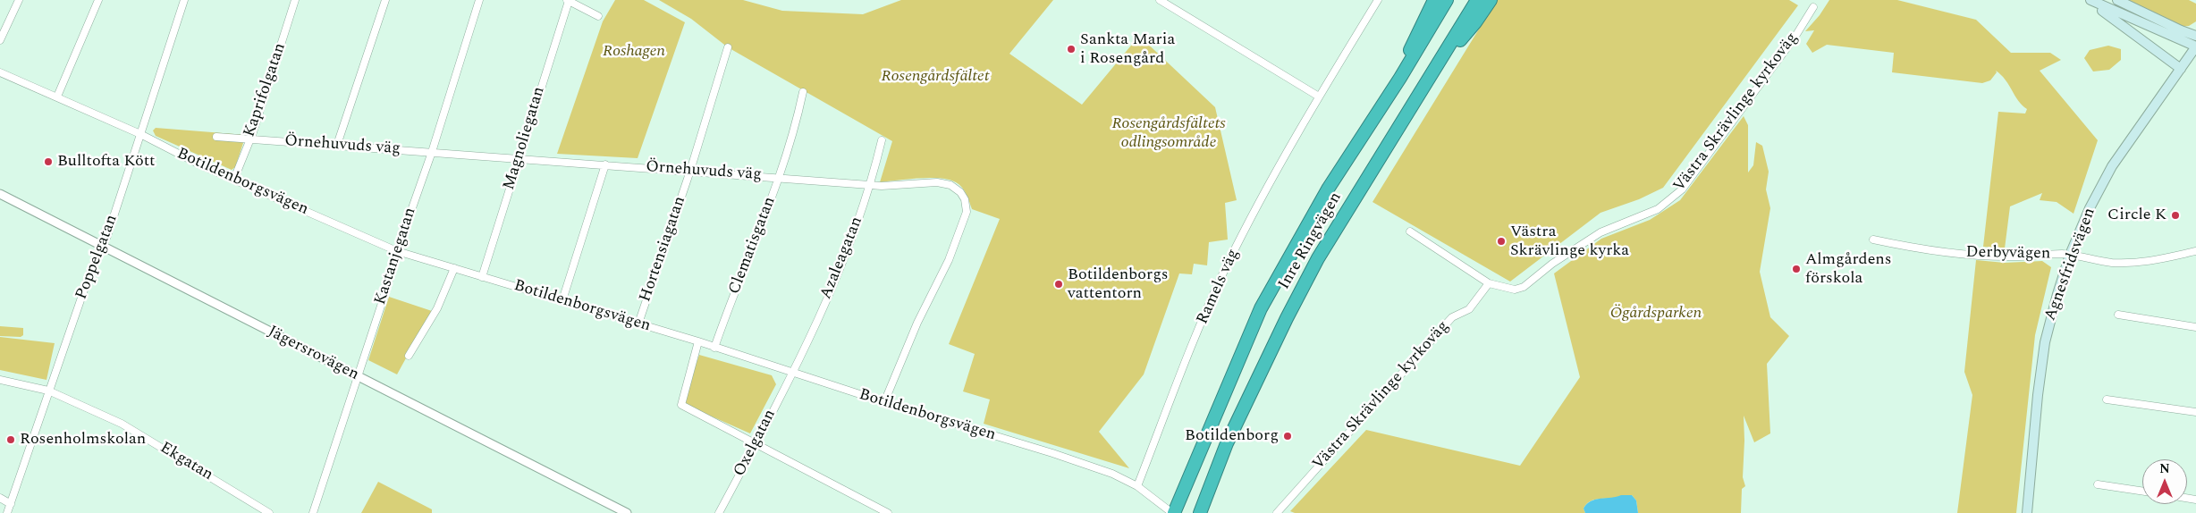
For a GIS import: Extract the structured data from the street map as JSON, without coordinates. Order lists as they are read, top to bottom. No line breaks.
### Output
{"streets":{"highway":["Inre Ringvägen"],"main road":["Agnesfridsvägen"],"street":["Kaprifolgatan","Västra Skrävlinge kyrkoväg","Magnoliegatan","Örnehuvuds väg","Botildenborgsvägen","Clematisgatan","Hortensiagatan","Derbyvägen","Kastanjegatan","Poppelgatan","Azaleagatan","Ramels väg","Jägersrovägen","Oxelgatan","Ekgatan"]},"crossings":[["Kaprifolgatan","Örnehuvuds väg"],["Kaprifolgatan","Botildenborgsvägen"],["Magnoliegatan","Örnehuvuds väg"],["Magnoliegatan","Botildenborgsvägen"],["Örnehuvuds väg","Botildenborgsvägen"],["Örnehuvuds väg","Clematisgatan"],["Örnehuvuds väg","Hortensiagatan"],["Örnehuvuds väg","Kastanjegatan"],["Örnehuvuds väg","Azaleagatan"],["Botildenborgsvägen","Inre Ringvägen"],["Botildenborgsvägen","Clematisgatan"],["Botildenborgsvägen","Hortensiagatan"],["Botildenborgsvägen","Kastanjegatan"],["Botildenborgsvägen","Poppelgatan"],["Botildenborgsvägen","Azaleagatan"],["Botildenborgsvägen","Ramels väg"],["Botildenborgsvägen","Oxelgatan"],["Derbyvägen","Agnesfridsvägen"],["Kastanjegatan","Jägersrovägen"],["Poppelgatan","Jägersrovägen"],["Poppelgatan","Ekgatan"],["Azaleagatan","Oxelgatan"]],"parks":["Roshagen","Rosengårdsfältet","Rosengårdsfältets odlingsområde","Ögårdsparken"],"places":["Sankta Maria i Rosengård","Bulltofta Kött","Circle K","Västra Skrävlinge kyrka","Almgårdens förskola","Botildenborgs vattentorn","Botildenborg","Rosenholmskolan"],"north":"top"}
